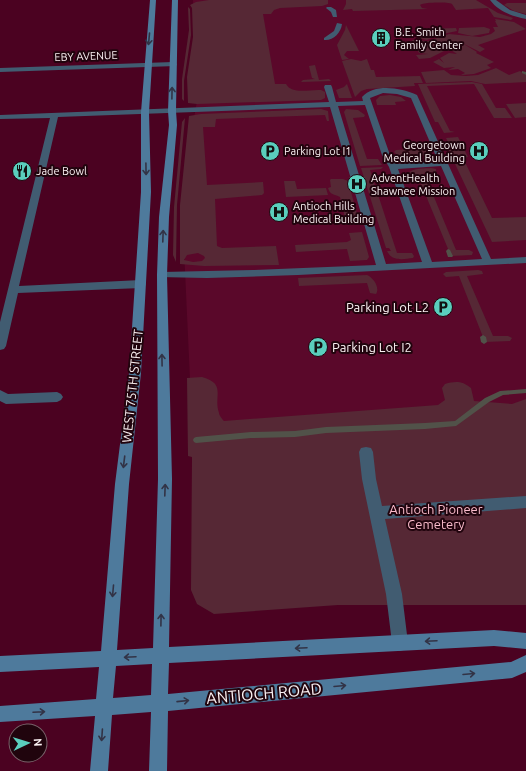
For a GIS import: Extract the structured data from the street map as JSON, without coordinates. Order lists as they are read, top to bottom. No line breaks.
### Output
{"streets":{"main road":["WEST 75TH STREET","ANTIOCH ROAD"],"street":["EBY AVENUE"]},"crossings":[["EBY AVENUE","WEST 75TH STREET"],["WEST 75TH STREET","ANTIOCH ROAD"]],"parks":["Antioch Pioneer Cemetery"],"places":{"building":["B.E. Smith Family Center"],"parking":["Parking Lot I1","Parking Lot L2","Parking Lot I2"],"hospital":["Georgetown Medical Building","AdventHealth Shawnee Mission","Antioch Hills Medical Building"],"restaurant":["Jade Bowl"]},"north":"right"}
